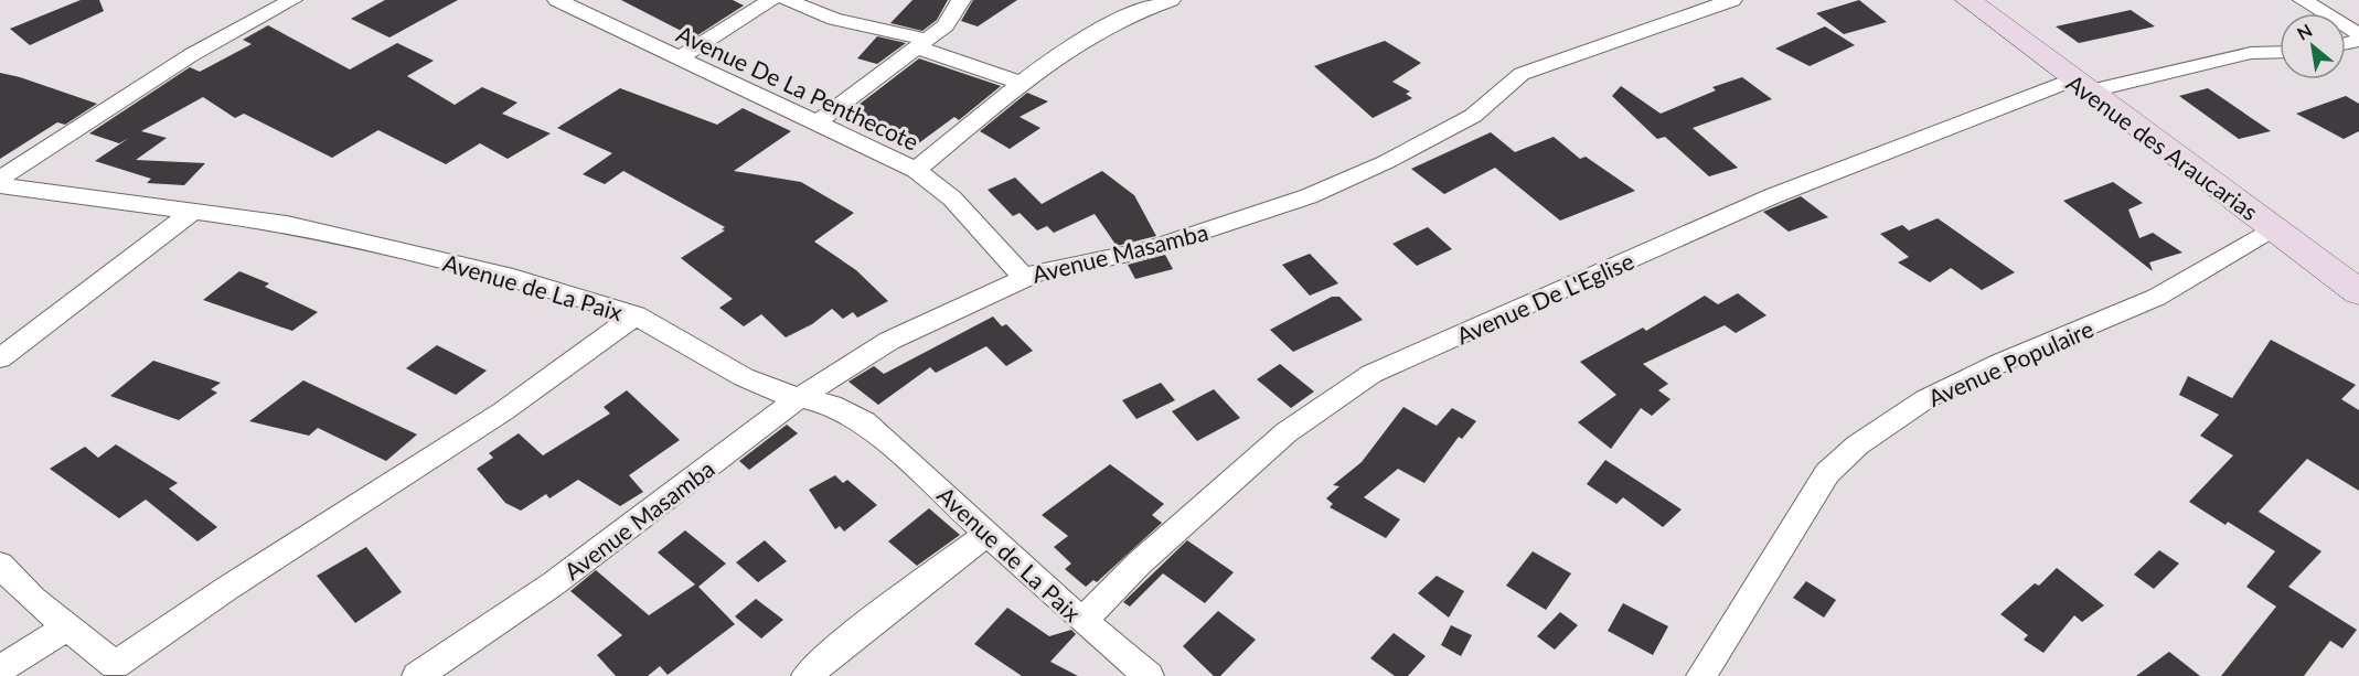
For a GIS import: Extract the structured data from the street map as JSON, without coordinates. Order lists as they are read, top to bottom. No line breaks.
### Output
{"streets":{"street":["Avenue De La Penthecote","Avenue des Araucarias","Avenue Masamba","Avenue de La Paix","Avenue De L'Eglise","Avenue Populaire"]},"crossings":[["Avenue De La Penthecote","Avenue Masamba"],["Avenue des Araucarias","Avenue De L'Eglise"],["Avenue des Araucarias","Avenue Populaire"],["Avenue Masamba","Avenue de La Paix"],["Avenue de La Paix","Avenue De L'Eglise"]],"north":"top left"}
